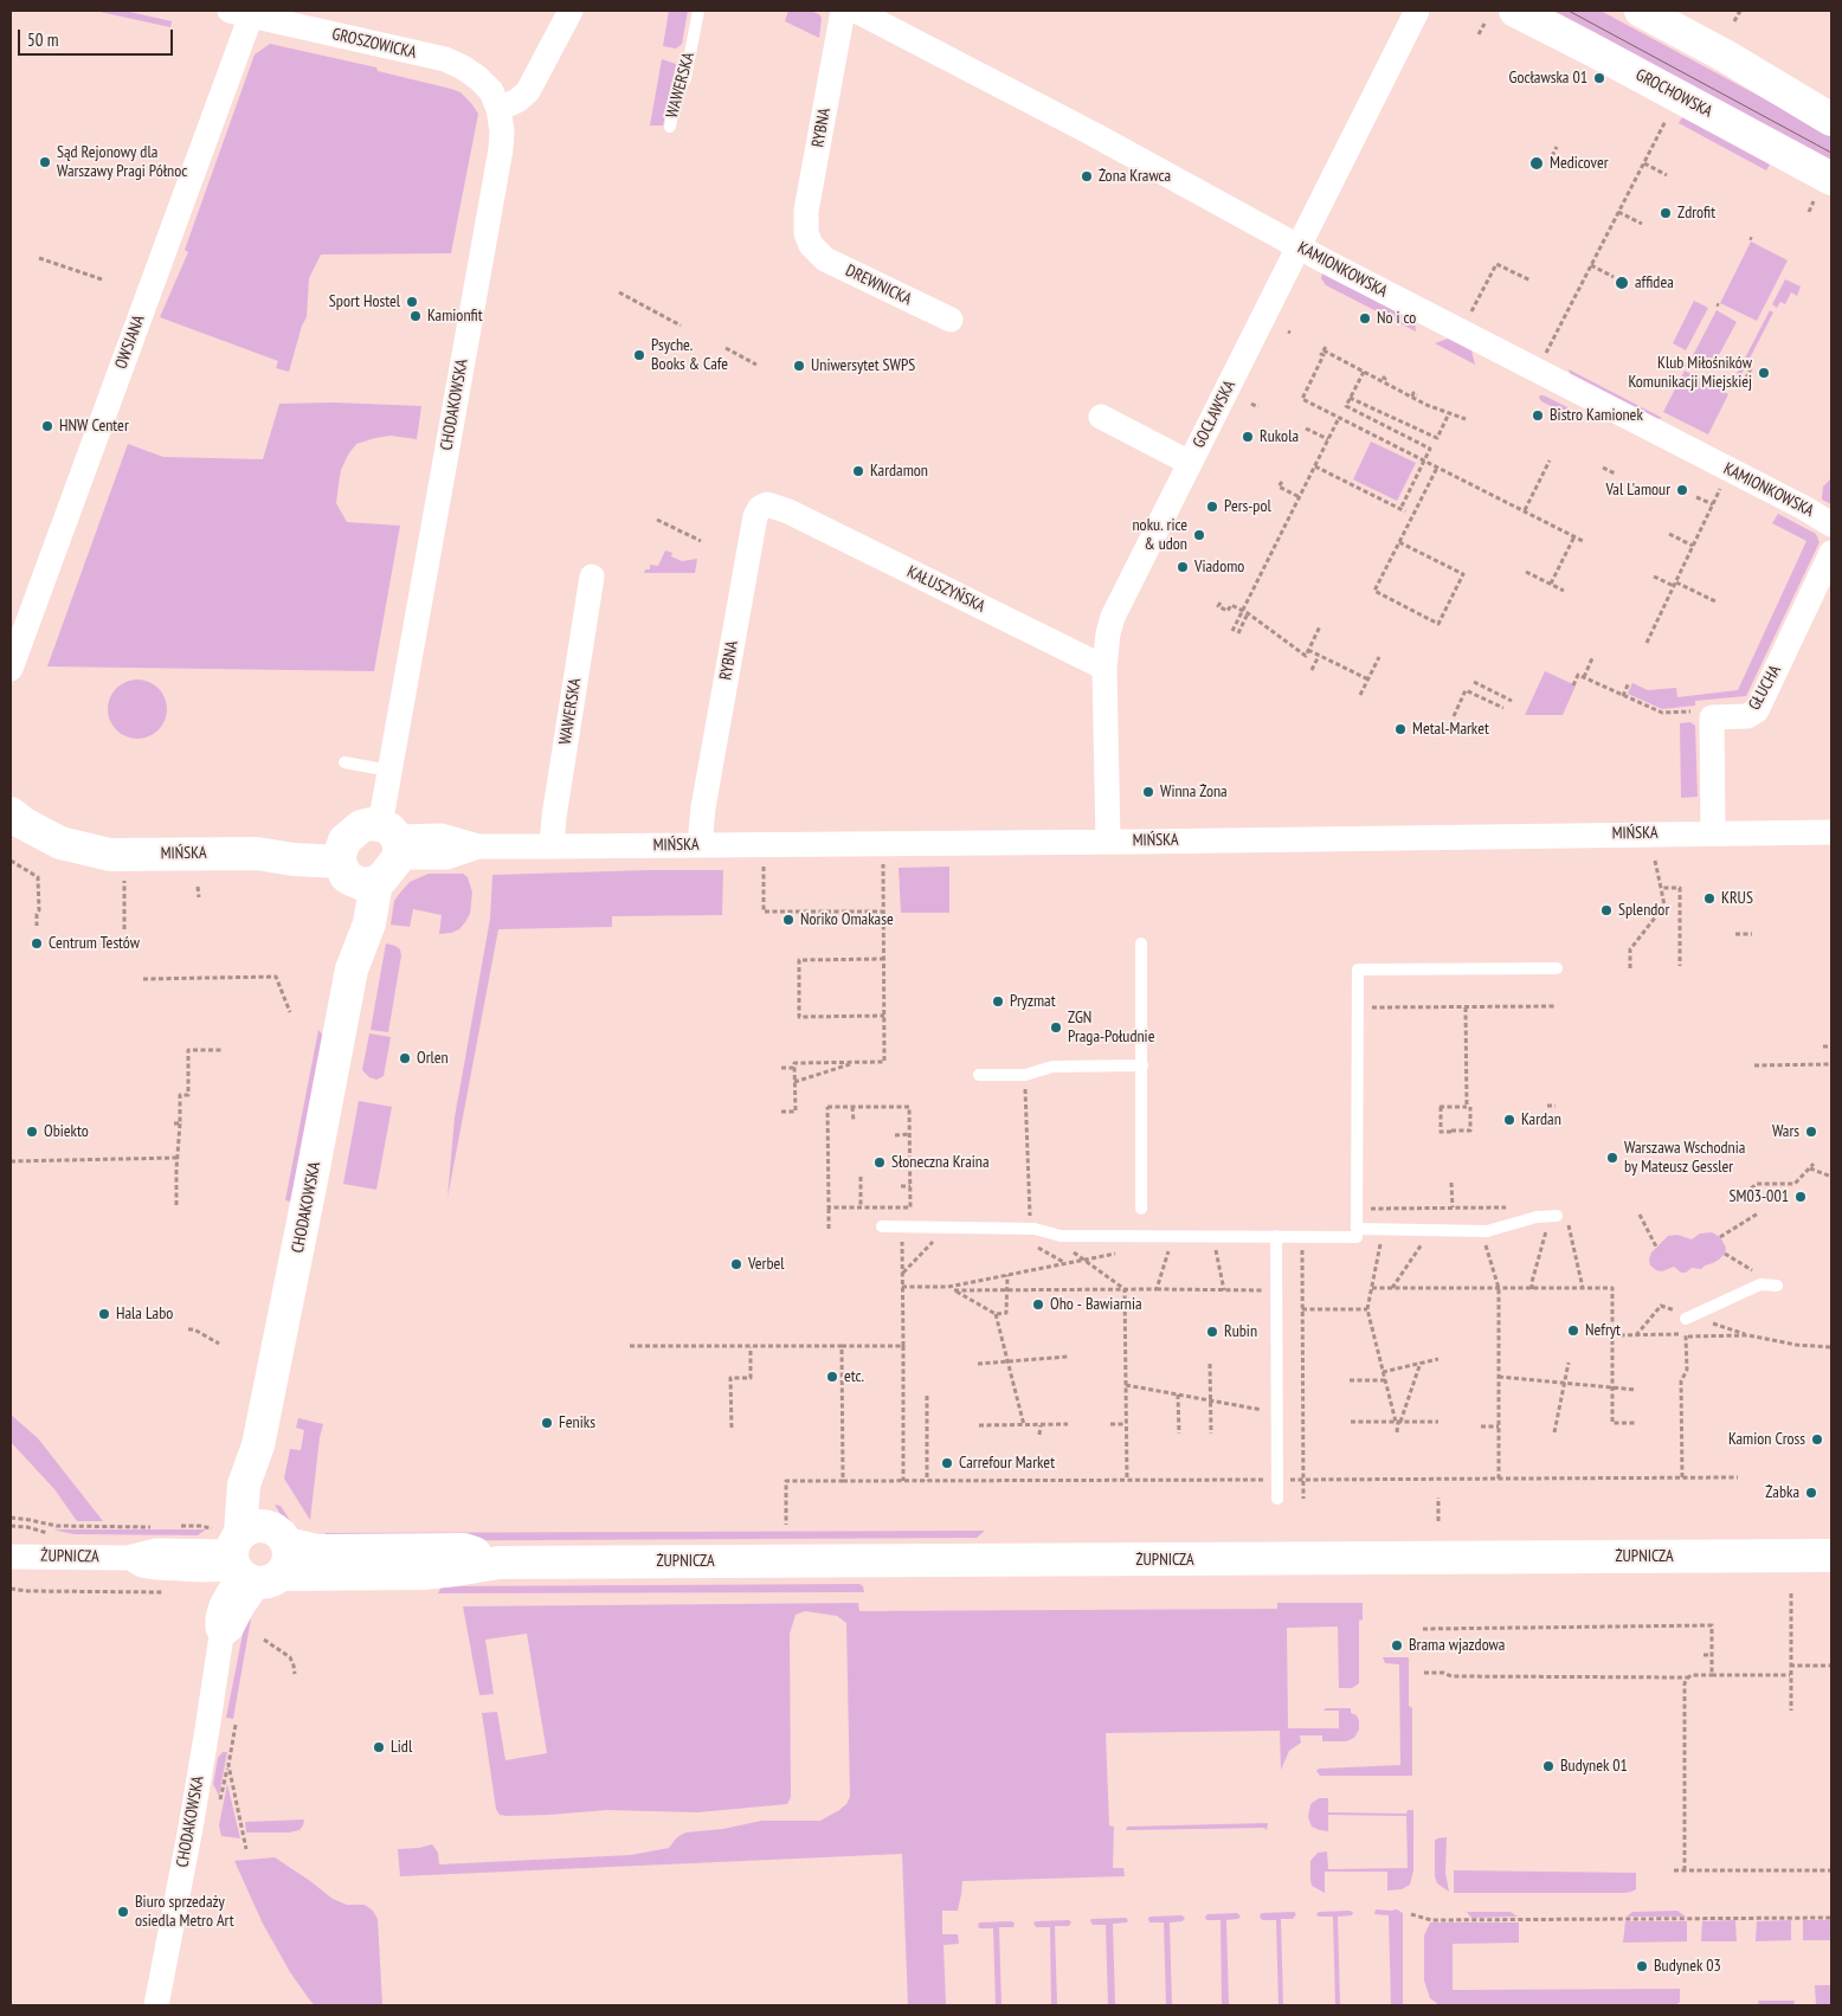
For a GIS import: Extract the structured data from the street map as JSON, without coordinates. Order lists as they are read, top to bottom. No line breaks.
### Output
{"streets":{"street":["GROSZOWICKA","WAWERSKA","GROCHOWSKA","RYBNA","KAMIONKOWSKA","DREWNICKA","OWSIANA","CHODAKOWSKA","GOCŁAWSKA","KAŁUSZYŃSKA","GŁUCHA","MIŃSKA","ŻUPNICZA"]},"crossings":[["GROSZOWICKA","OWSIANA"],["GROSZOWICKA","CHODAKOWSKA"],["WAWERSKA","MIŃSKA"],["RYBNA","DREWNICKA"],["RYBNA","KAŁUSZYŃSKA"],["RYBNA","MIŃSKA"],["KAMIONKOWSKA","GOCŁAWSKA"],["CHODAKOWSKA","MIŃSKA"],["CHODAKOWSKA","ŻUPNICZA"],["GOCŁAWSKA","KAŁUSZYŃSKA"],["GOCŁAWSKA","MIŃSKA"],["GŁUCHA","MIŃSKA"]],"places":["Gocławska 01","Sąd Rejonowy dla Warszawy Pragi Północ","Medicover","Żona Krawca","Zdrofit","affidea","Sport Hostel","Kamionfit","No i co","Psyche. Books & Cafe","Uniwersytet SWPS","Klub Miłośników Komunikacji Miejskiej","Bistro Kamionek","HNW Center","Rukola","Kardamon","Val L'amour","Pers-pol","noku. rice & udon","Viadomo","Metal-Market","Winna Żona","KRUS","Splendor","Noriko Omakase","Centrum Testów","Pryzmat","ZGN Praga-Południe","Orlen","Kardan","Obiekto","Wars","Warszawa Wschodnia by Mateusz Gessler","Słoneczna Kraina","SM03-001","Verbel","Oho - Bawiarnia","Hala Labo","Nefryt","Rubin","etc.","Feniks","Kamion Cross","Carrefour Market","Żabka","Brama wjazdowa","Lidl","Budynek 01","Biuro sprzedaży osiedla Metro Art","Budynek 03"],"scale_bar":"50 m"}
